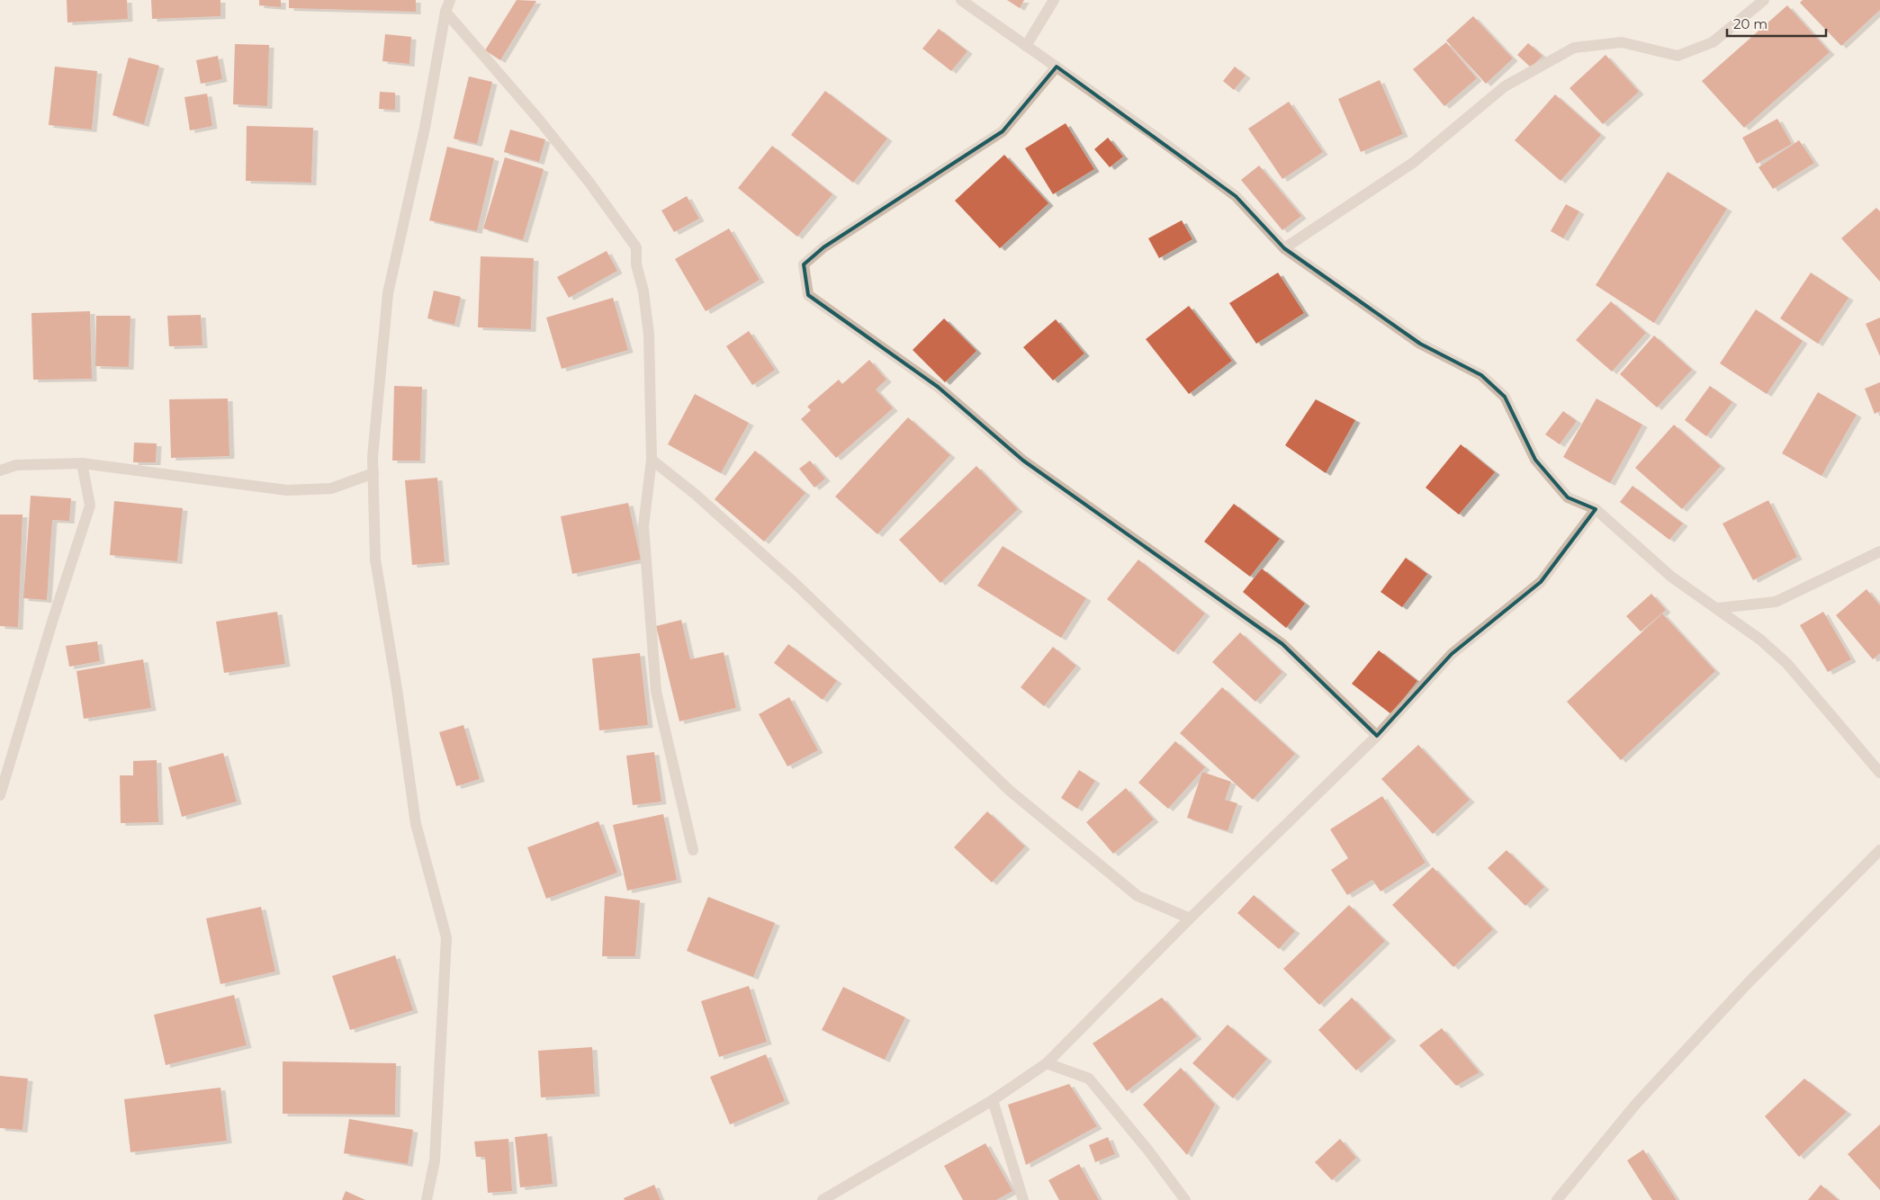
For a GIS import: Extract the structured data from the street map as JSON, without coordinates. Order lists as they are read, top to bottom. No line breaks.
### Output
{"scale_bar":"20 m"}
